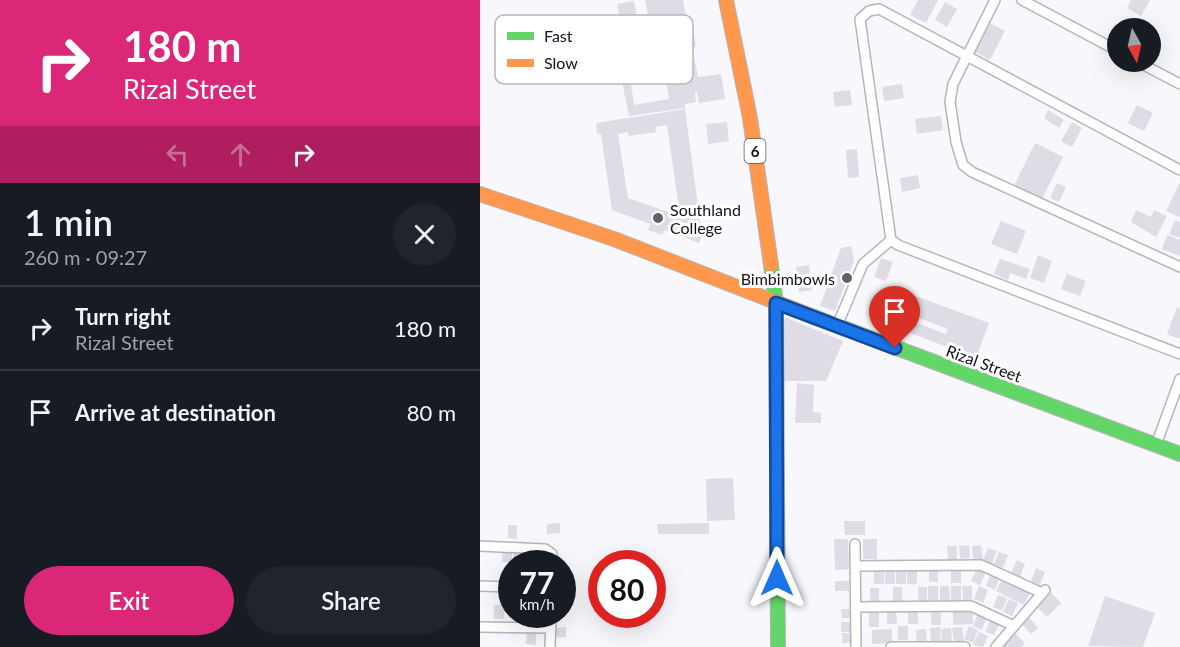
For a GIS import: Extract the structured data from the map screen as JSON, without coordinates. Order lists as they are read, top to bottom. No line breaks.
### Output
{"streets":{"main road":["6","Rizal Street"]},"crossings":[["6","Rizal Street"]],"places":["Southland College","Bimbimbowls"],"legend":["Fast","Slow"],"north":"bottom","page":{"turn":["180 m","Rizal Street"],"heading":["1 min","260 m · 09:27"],"list":[{"name":"Turn right","note":"Rizal Street","value":"180 m"},{"name":"Arrive at destination","value":"80 m"}],"speed":"77 km/h","limit":"80","buttons":["Exit","Share"]}}
